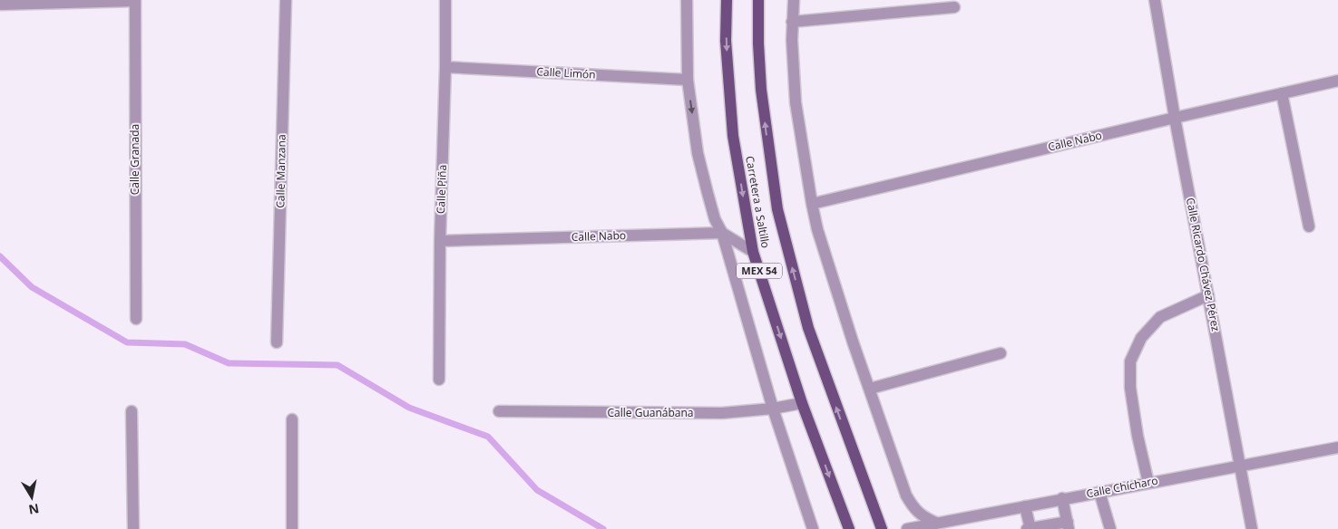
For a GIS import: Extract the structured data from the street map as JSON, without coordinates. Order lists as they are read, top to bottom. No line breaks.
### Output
{"streets":{"main road":["Carretera a Saltillo","MEX 54"],"street":["Calle Limón","Calle Nabo","Calle Granada","Calle Manzana","Calle Piña","Calle Ricardo Chávez Pérez","Calle Guanábana","Calle Chícharo"]},"crossings":[["Calle Limón","Calle Piña"],["Calle Nabo","Calle Piña"],["Calle Nabo","Calle Ricardo Chávez Pérez"],["Carretera a Saltillo","Calle Guanábana"],["Calle Ricardo Chávez Pérez","Calle Chícharo"]],"north":"bottom"}
